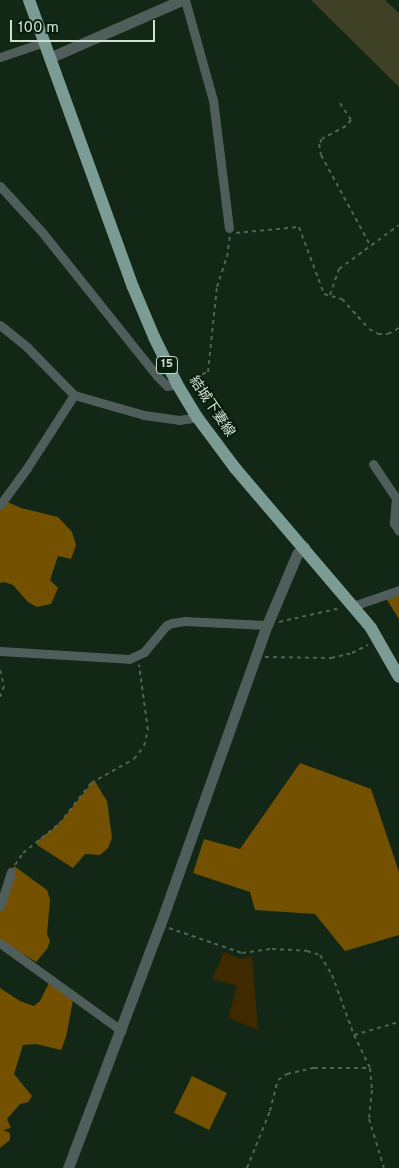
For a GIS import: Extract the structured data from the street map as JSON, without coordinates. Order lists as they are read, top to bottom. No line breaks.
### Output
{"streets":{"main road":["15","結城下妻線"]},"scale_bar":"100 m"}
